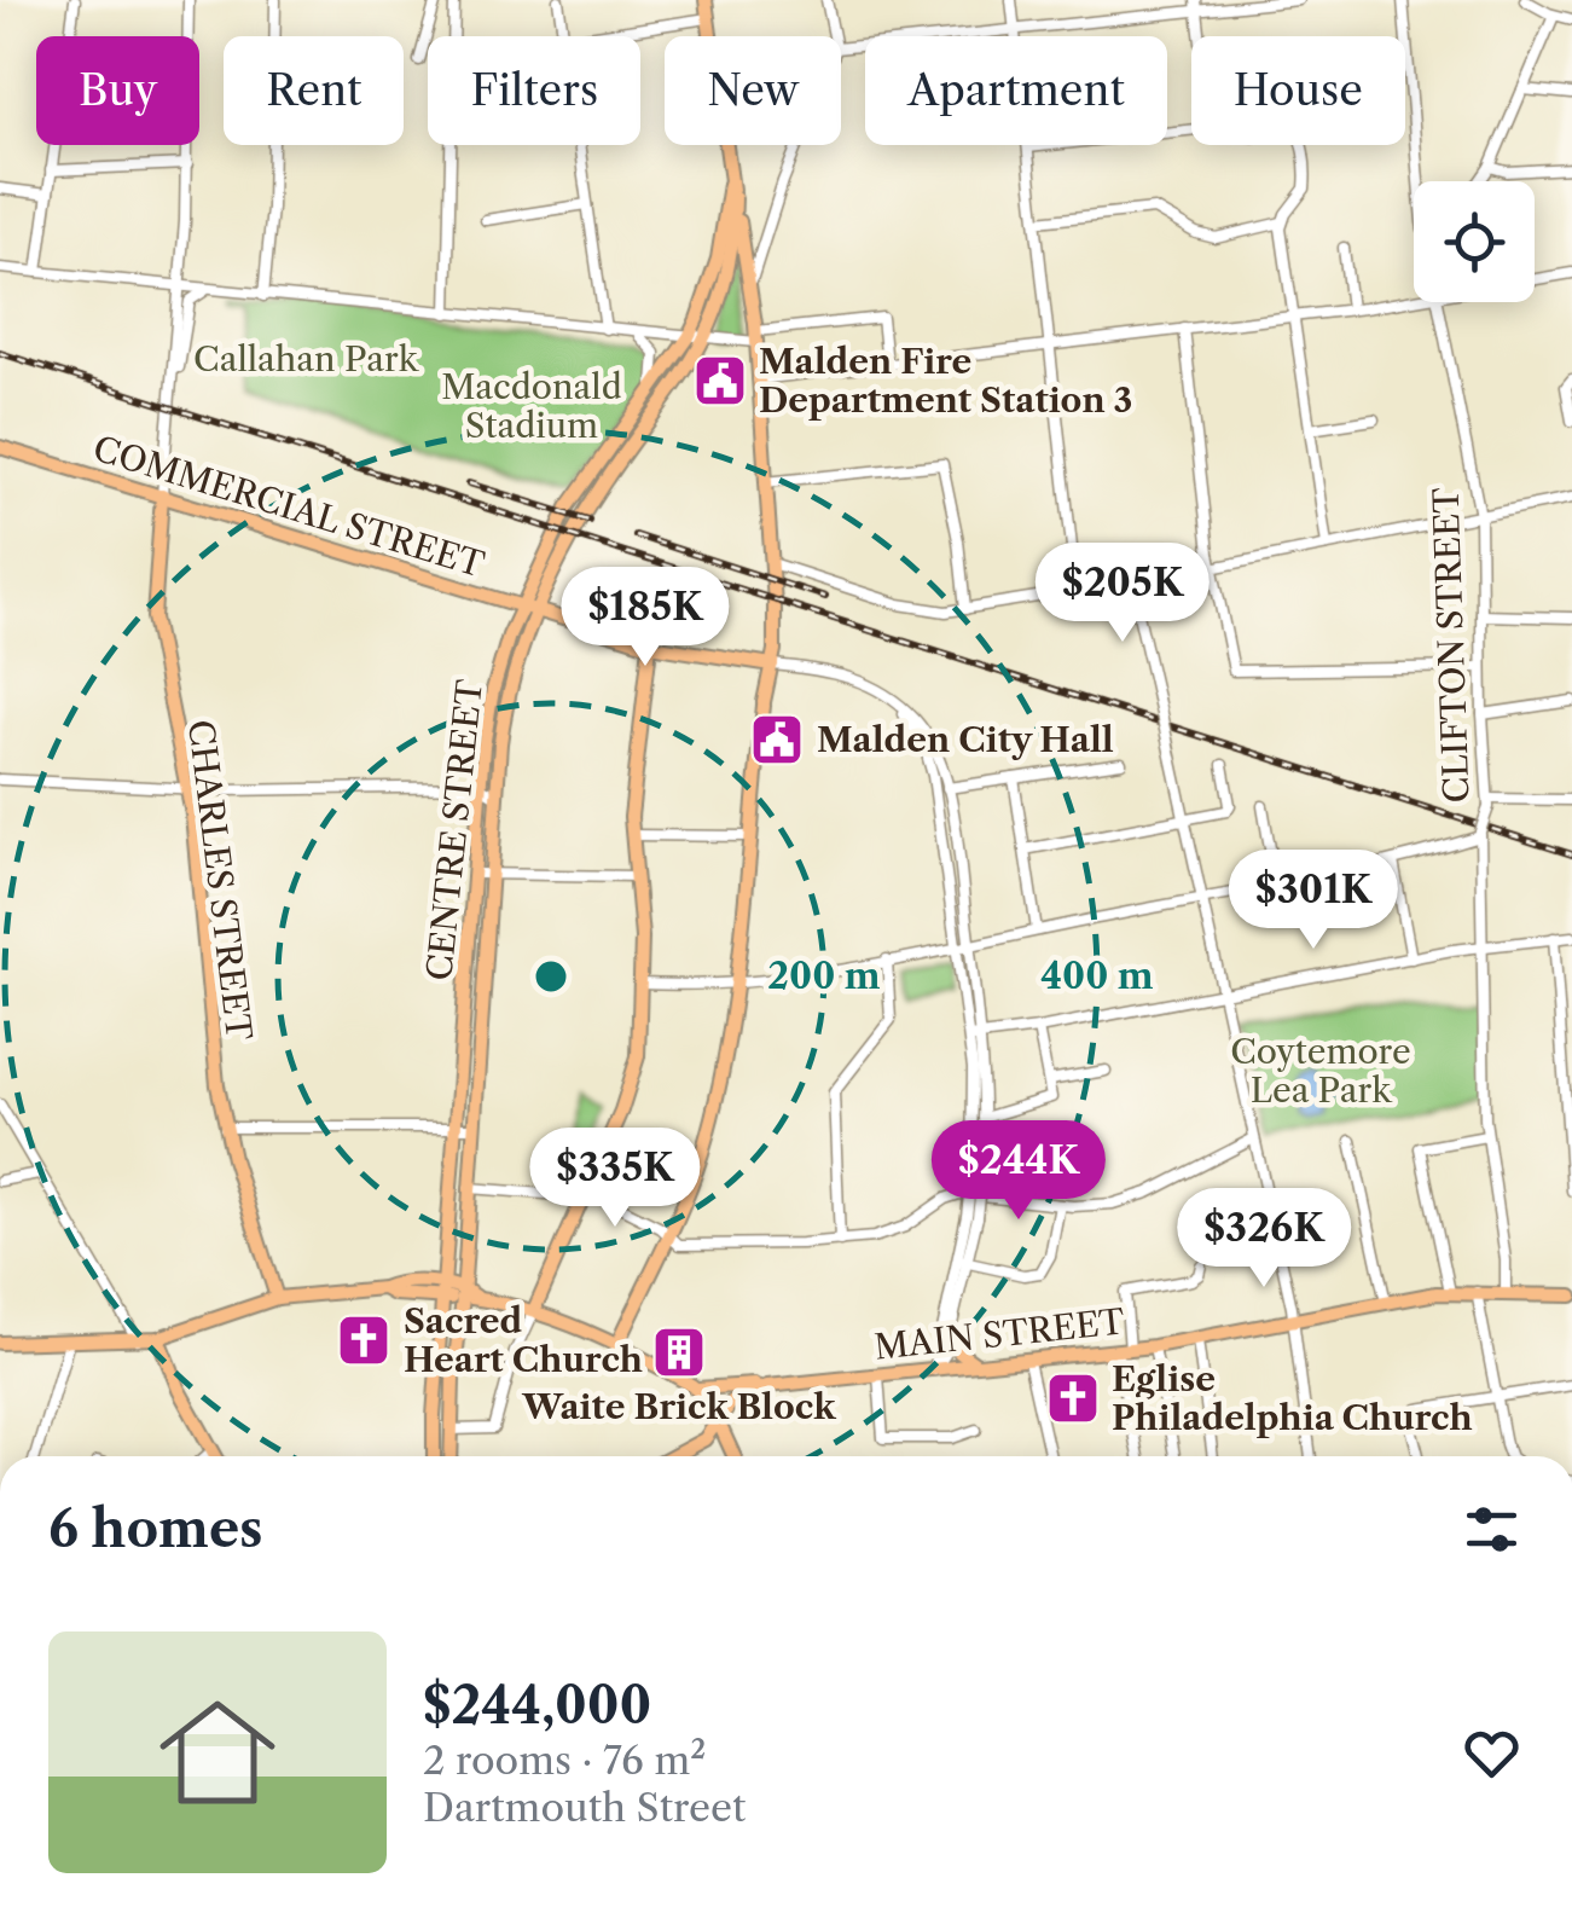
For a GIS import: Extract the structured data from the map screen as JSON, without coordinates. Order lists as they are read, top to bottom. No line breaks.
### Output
{"streets":{"main road":["COMMERCIAL STREET","CENTRE STREET","CHARLES STREET","MAIN STREET"],"street":["CLIFTON STREET"]},"crossings":[["COMMERCIAL STREET","CENTRE STREET"],["COMMERCIAL STREET","CHARLES STREET"],["CLIFTON STREET","MAIN STREET"]],"parks":["Callahan Park","Macdonald Stadium","Coytemore Lea Park"],"places":{"public building":["Malden Fire Department Station 3","Malden City Hall"],"church":["Sacred Heart Church","Eglise Philadelphia Church"],"building":["Waite Brick Block"]},"page":{"chip":["Buy","Rent","Filters","New","Apartment","House"],"price":["$205K","$185K","$301K","$244K","$335K","$326K"],"heading":"6 homes","list":[{"name":"$244,000","note":"2 rooms · 76 m² · Dartmouth Street"}]},"rings":["200 m","400 m"]}
